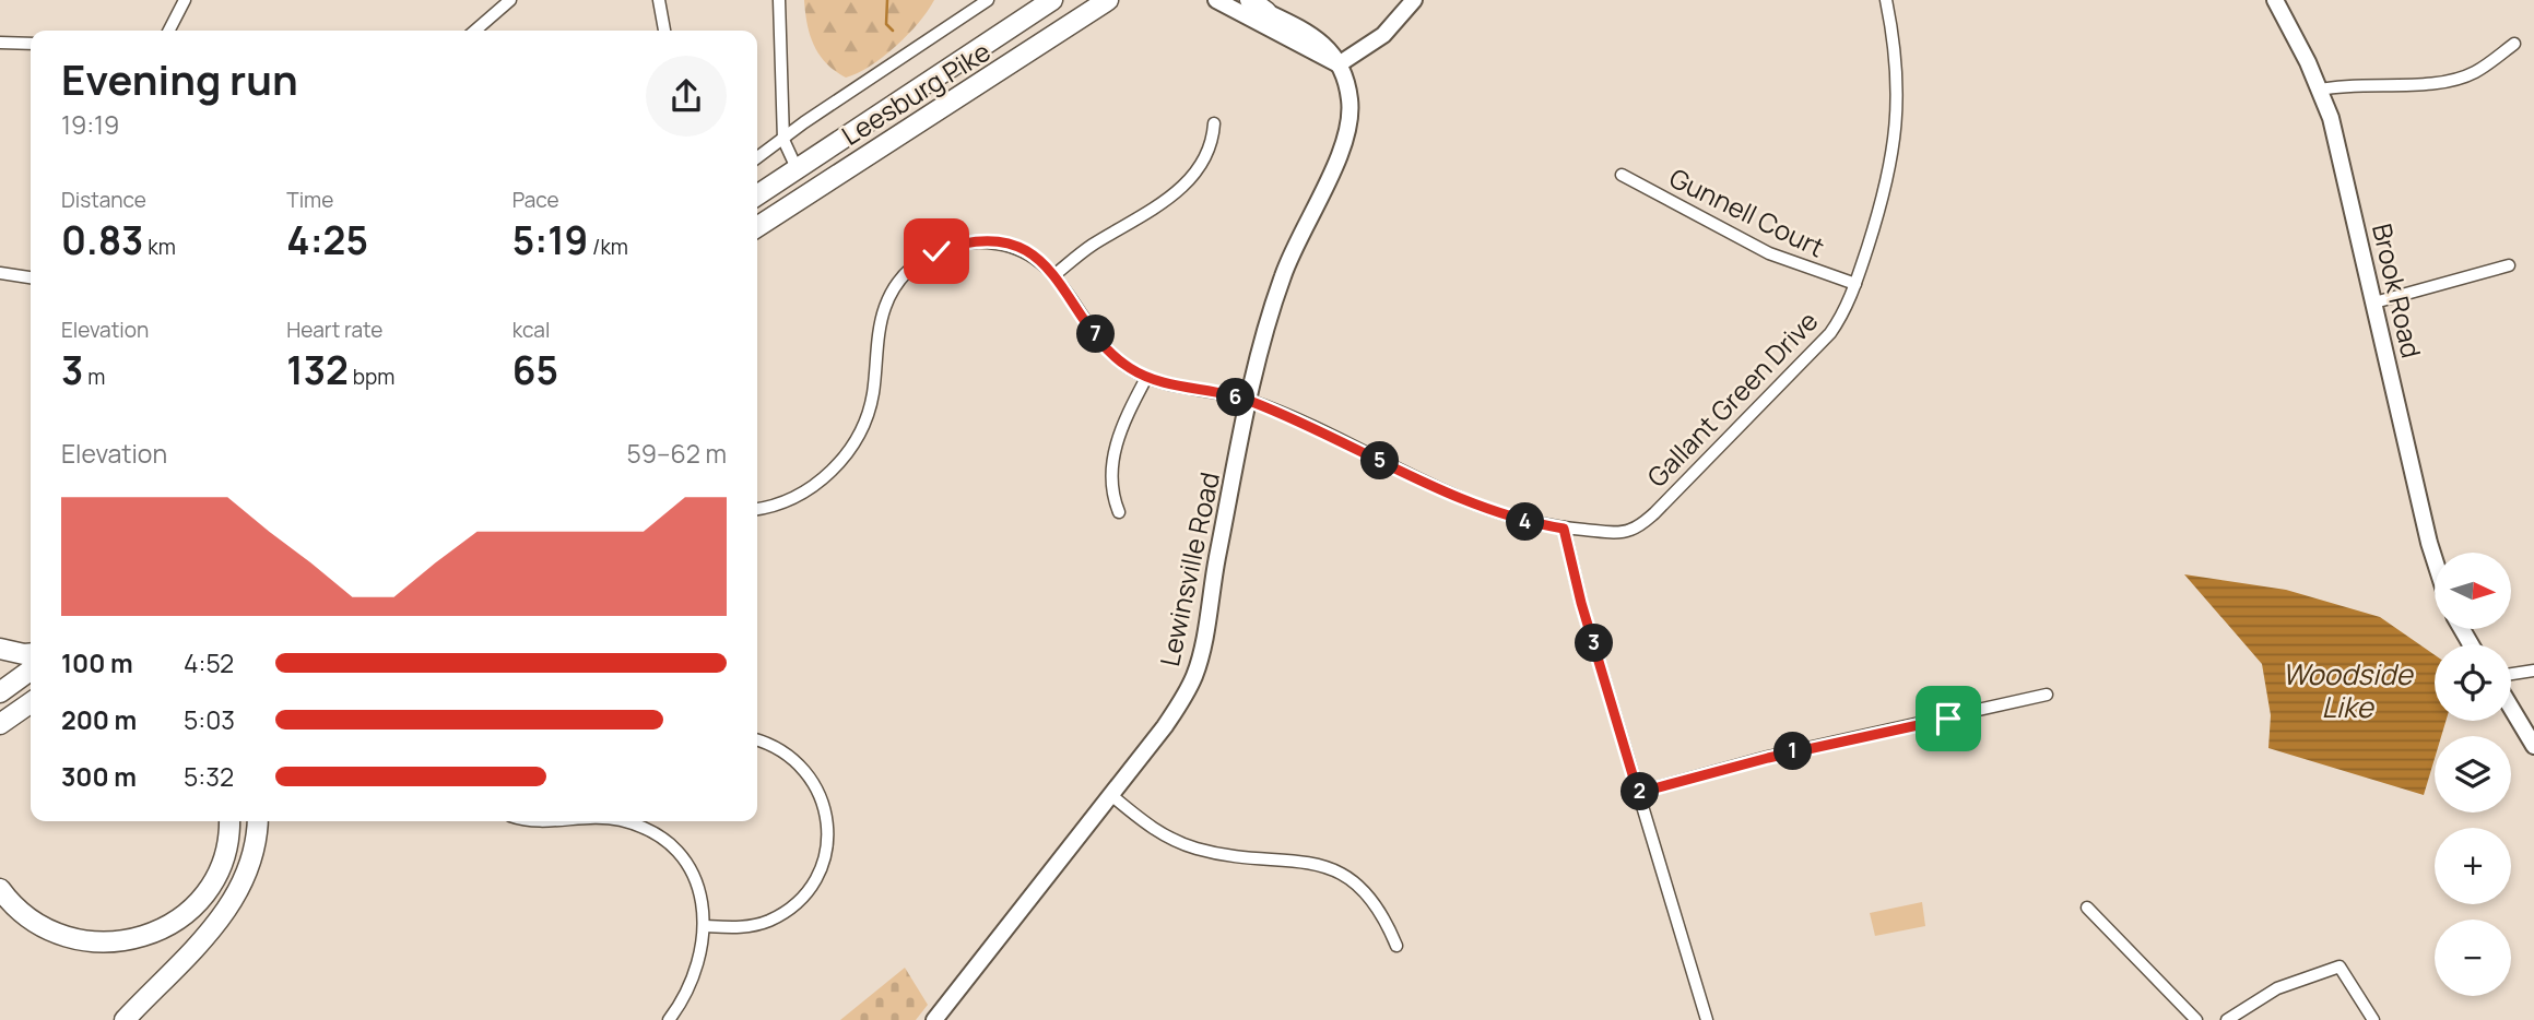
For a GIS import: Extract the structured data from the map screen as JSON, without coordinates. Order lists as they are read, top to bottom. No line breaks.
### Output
{"streets":{"highway":["Leesburg Pike"],"main road":["Brook Road","Lewinsville Road"],"street":["Gunnell Court","Gallant Green Drive"]},"crossings":[["Gunnell Court","Gallant Green Drive"],["Gallant Green Drive","Lewinsville Road"]],"water":["Woodside Like"],"north":"right","page":{"heading":["Evening run","19:19"],"stats":[["Distance","0.83 km"],["Time","4:25"],["Pace","5:19 /km"],["Elevation","3 m"],["Heart rate","132 bpm"],["kcal","65"]],"pins":["7","6","5","4","3","1","2"],"chart":["Elevation","59–62 m"],"map_buttons":["+","−"],"list":[{"name":"100 m","note":"4:52"},{"name":"200 m","note":"5:03"},{"name":"300 m","note":"5:32"}]}}
